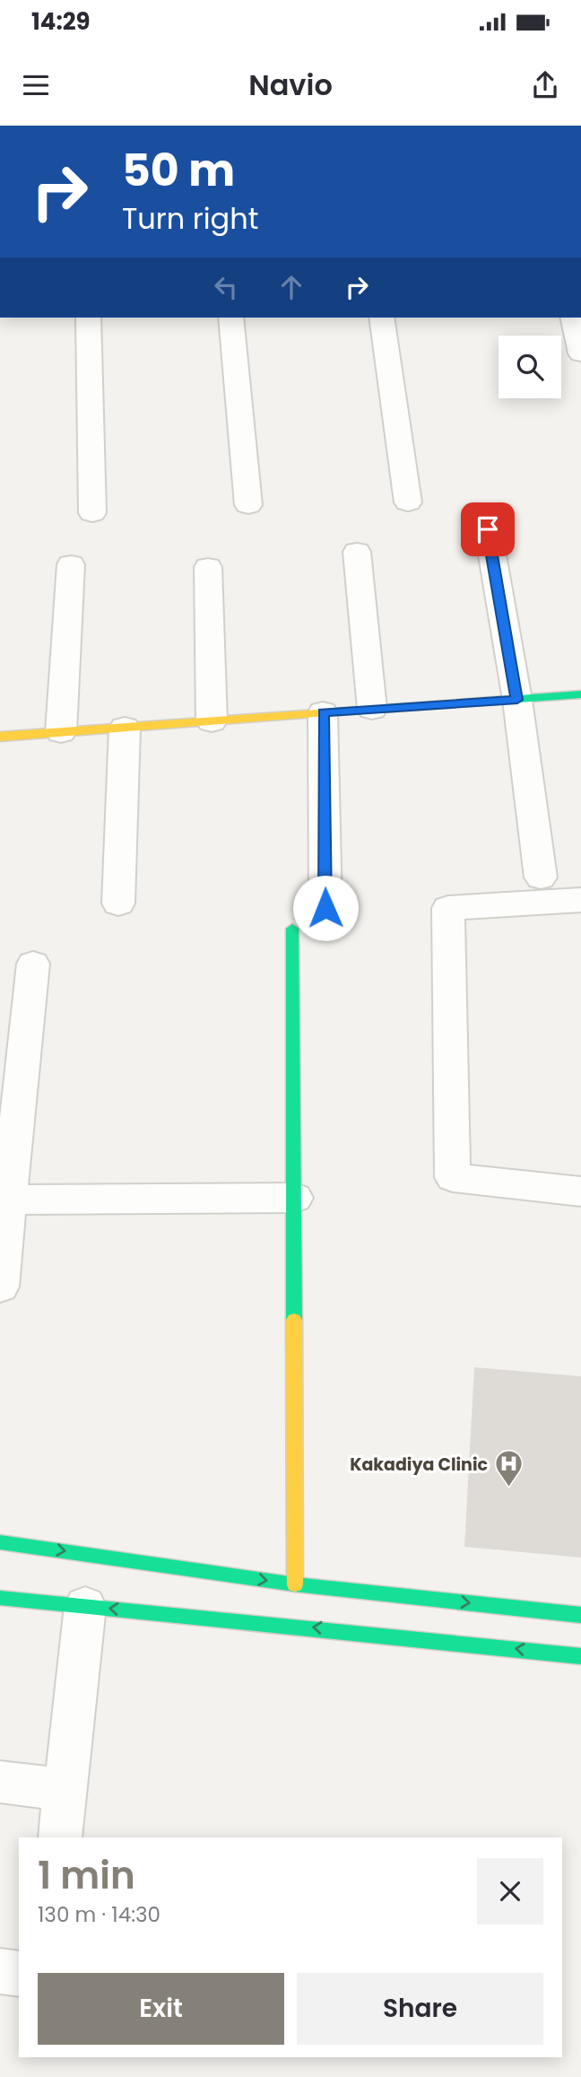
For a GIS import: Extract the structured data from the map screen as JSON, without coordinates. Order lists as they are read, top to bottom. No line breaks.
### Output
{"places":{"hospital":["Kakadiya Clinic"]},"page":{"status":"14:29","header":"Navio","turn":["50 m","Turn right"],"heading":["1 min","130 m · 14:30"],"buttons":["Exit","Share"]}}
